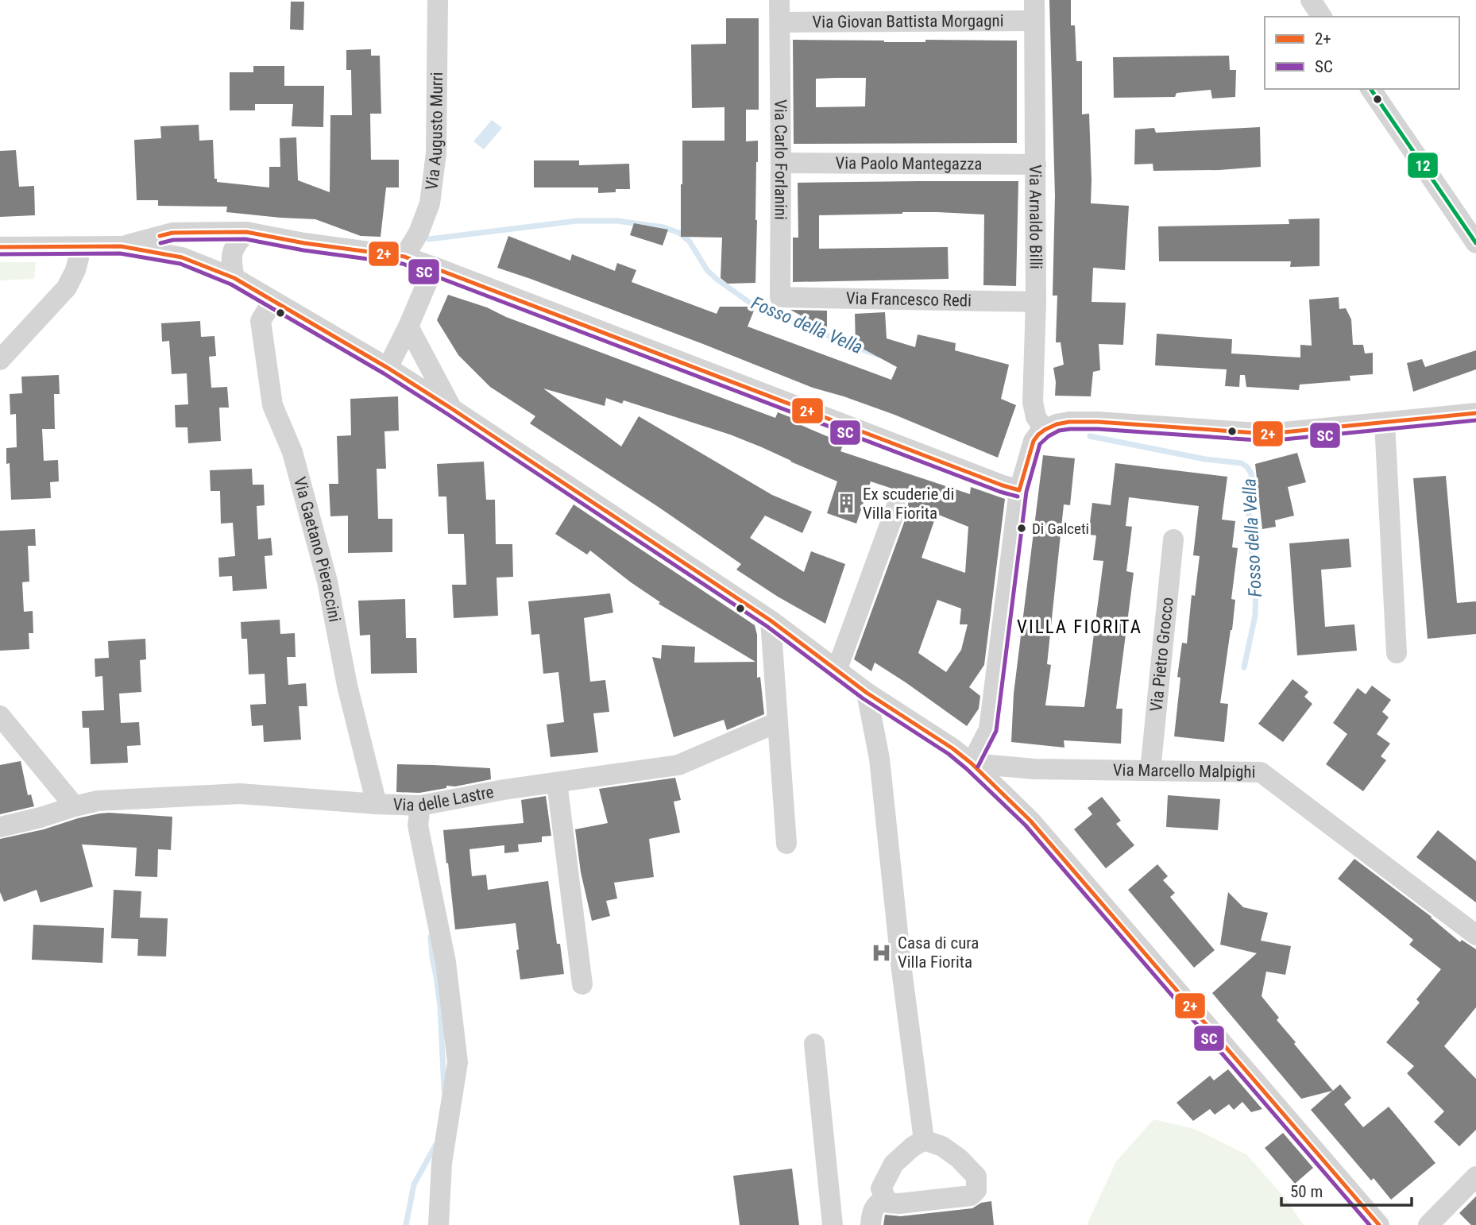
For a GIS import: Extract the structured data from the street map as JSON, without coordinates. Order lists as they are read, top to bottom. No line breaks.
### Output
{"streets":{"street":["Via Giovan Battista Morgagni","Via Augusto Murri","Via Carlo Forlanini","Via Paolo Mantegazza","Via Arnaldo Billi","Via Francesco Redi","Via Gaetano Pieraccini","Via Pietro Grocco","Via Marcello Malpighi","Via delle Lastre"]},"crossings":[["Via Giovan Battista Morgagni","Via Carlo Forlanini"],["Via Giovan Battista Morgagni","Via Arnaldo Billi"],["Via Carlo Forlanini","Via Paolo Mantegazza"],["Via Carlo Forlanini","Via Francesco Redi"],["Via Paolo Mantegazza","Via Arnaldo Billi"],["Via Arnaldo Billi","Via Francesco Redi"],["Via Gaetano Pieraccini","Via delle Lastre"],["Via Pietro Grocco","Via Marcello Malpighi"]],"districts":["VILLA FIORITA"],"water":["Fosso della Vella"],"places":{"building":["Ex scuderie di Villa Fiorita"],"other":["Di Galceti"],"hospital":["Casa di cura Villa Fiorita"]},"lines":["transit line 12","transit line 2+","transit line SC"],"legend":["2+","SC"],"scale_bar":"50 m"}
